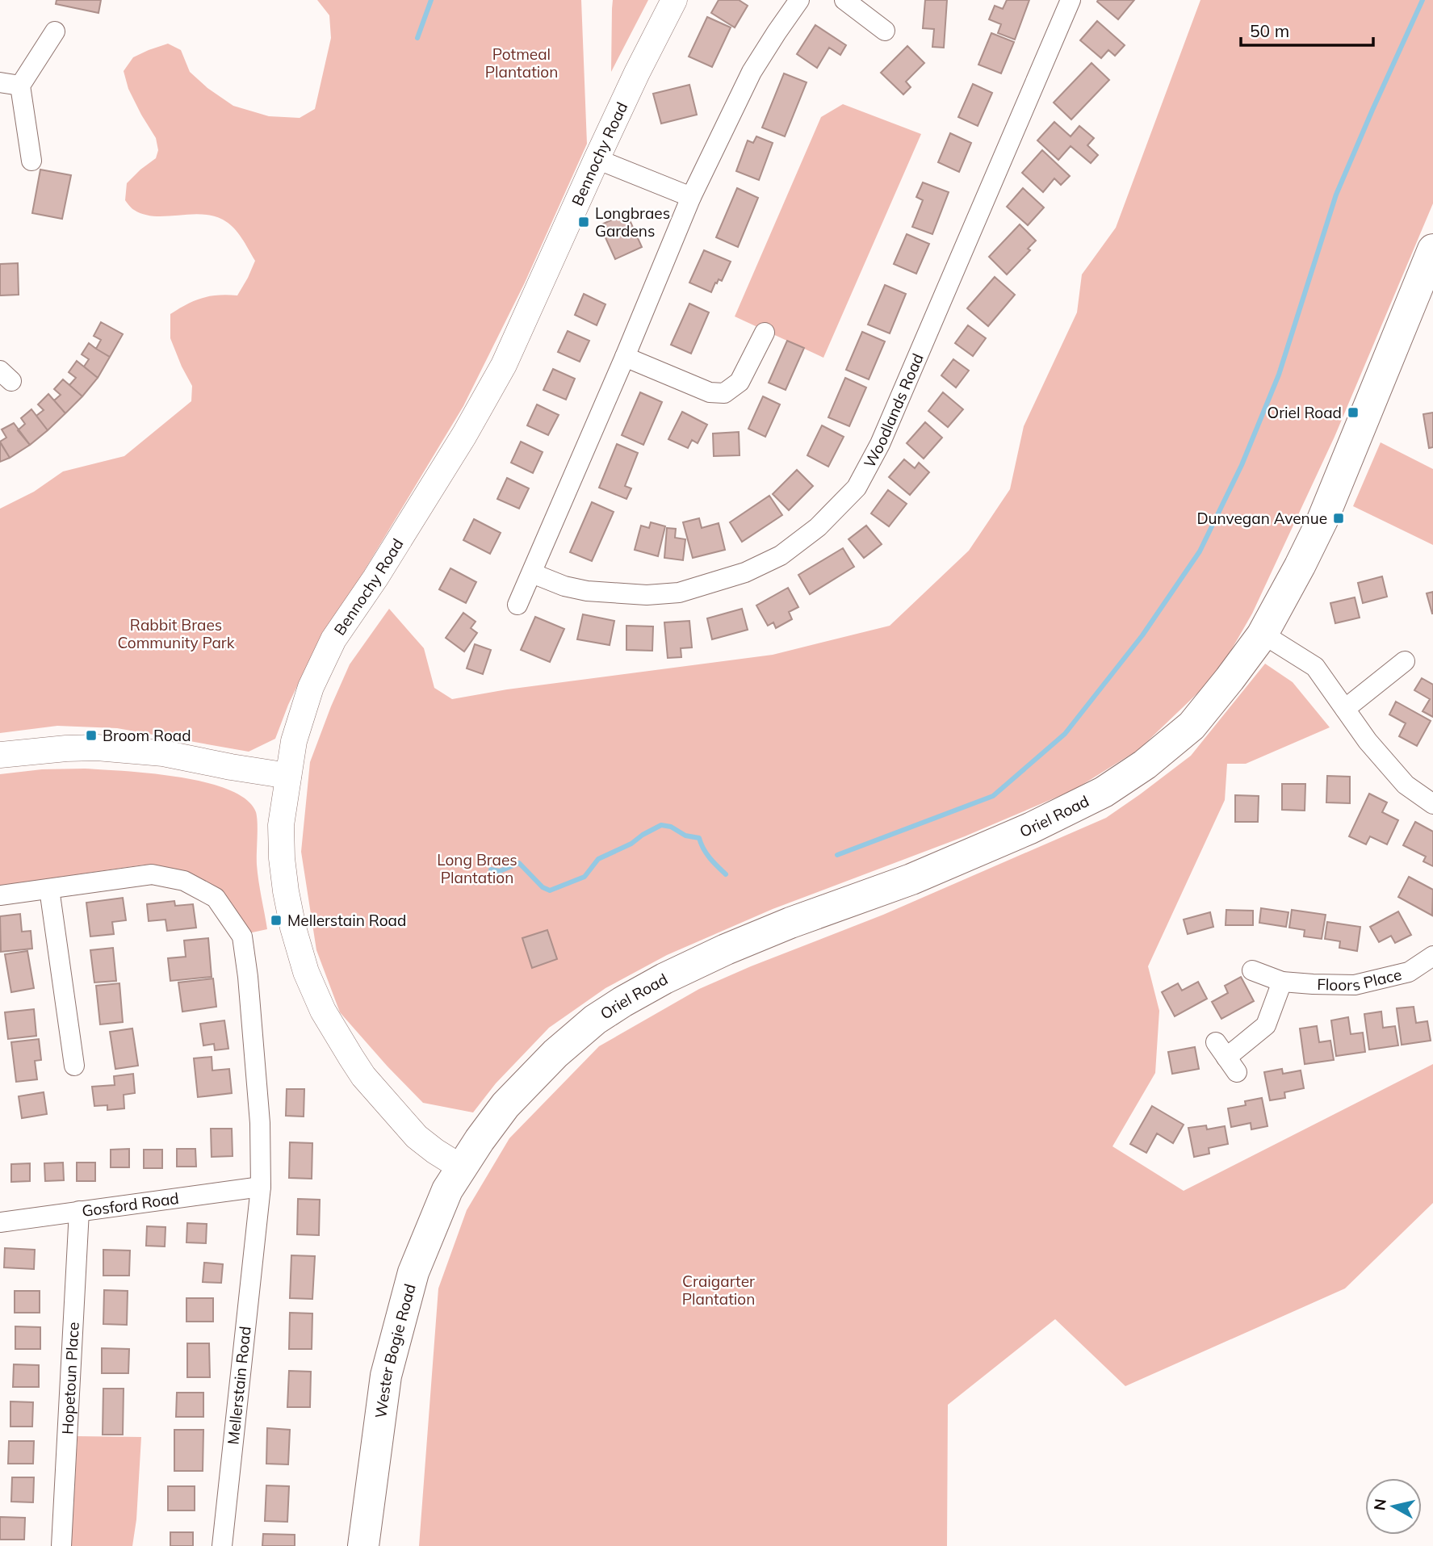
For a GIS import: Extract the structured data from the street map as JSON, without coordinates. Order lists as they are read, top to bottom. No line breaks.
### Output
{"streets":{"main road":["Oriel Road","Wester Bogie Road"],"street":["Bennochy Road","Woodlands Road","Floors Place","Gosford Road","Hopetoun Place","Mellerstain Road"]},"crossings":[["Bennochy Road","Oriel Road"],["Bennochy Road","Wester Bogie Road"],["Oriel Road","Wester Bogie Road"],["Gosford Road","Hopetoun Place"],["Gosford Road","Mellerstain Road"]],"parks":["Potmeal Plantation","Rabbit Braes Community Park","Long Braes Plantation","Craigarter Plantation"],"places":{"transit":["Longbraes Gardens","Oriel Road","Dunvegan Avenue","Broom Road","Mellerstain Road"]},"scale_bar":"50 m","north":"left"}
